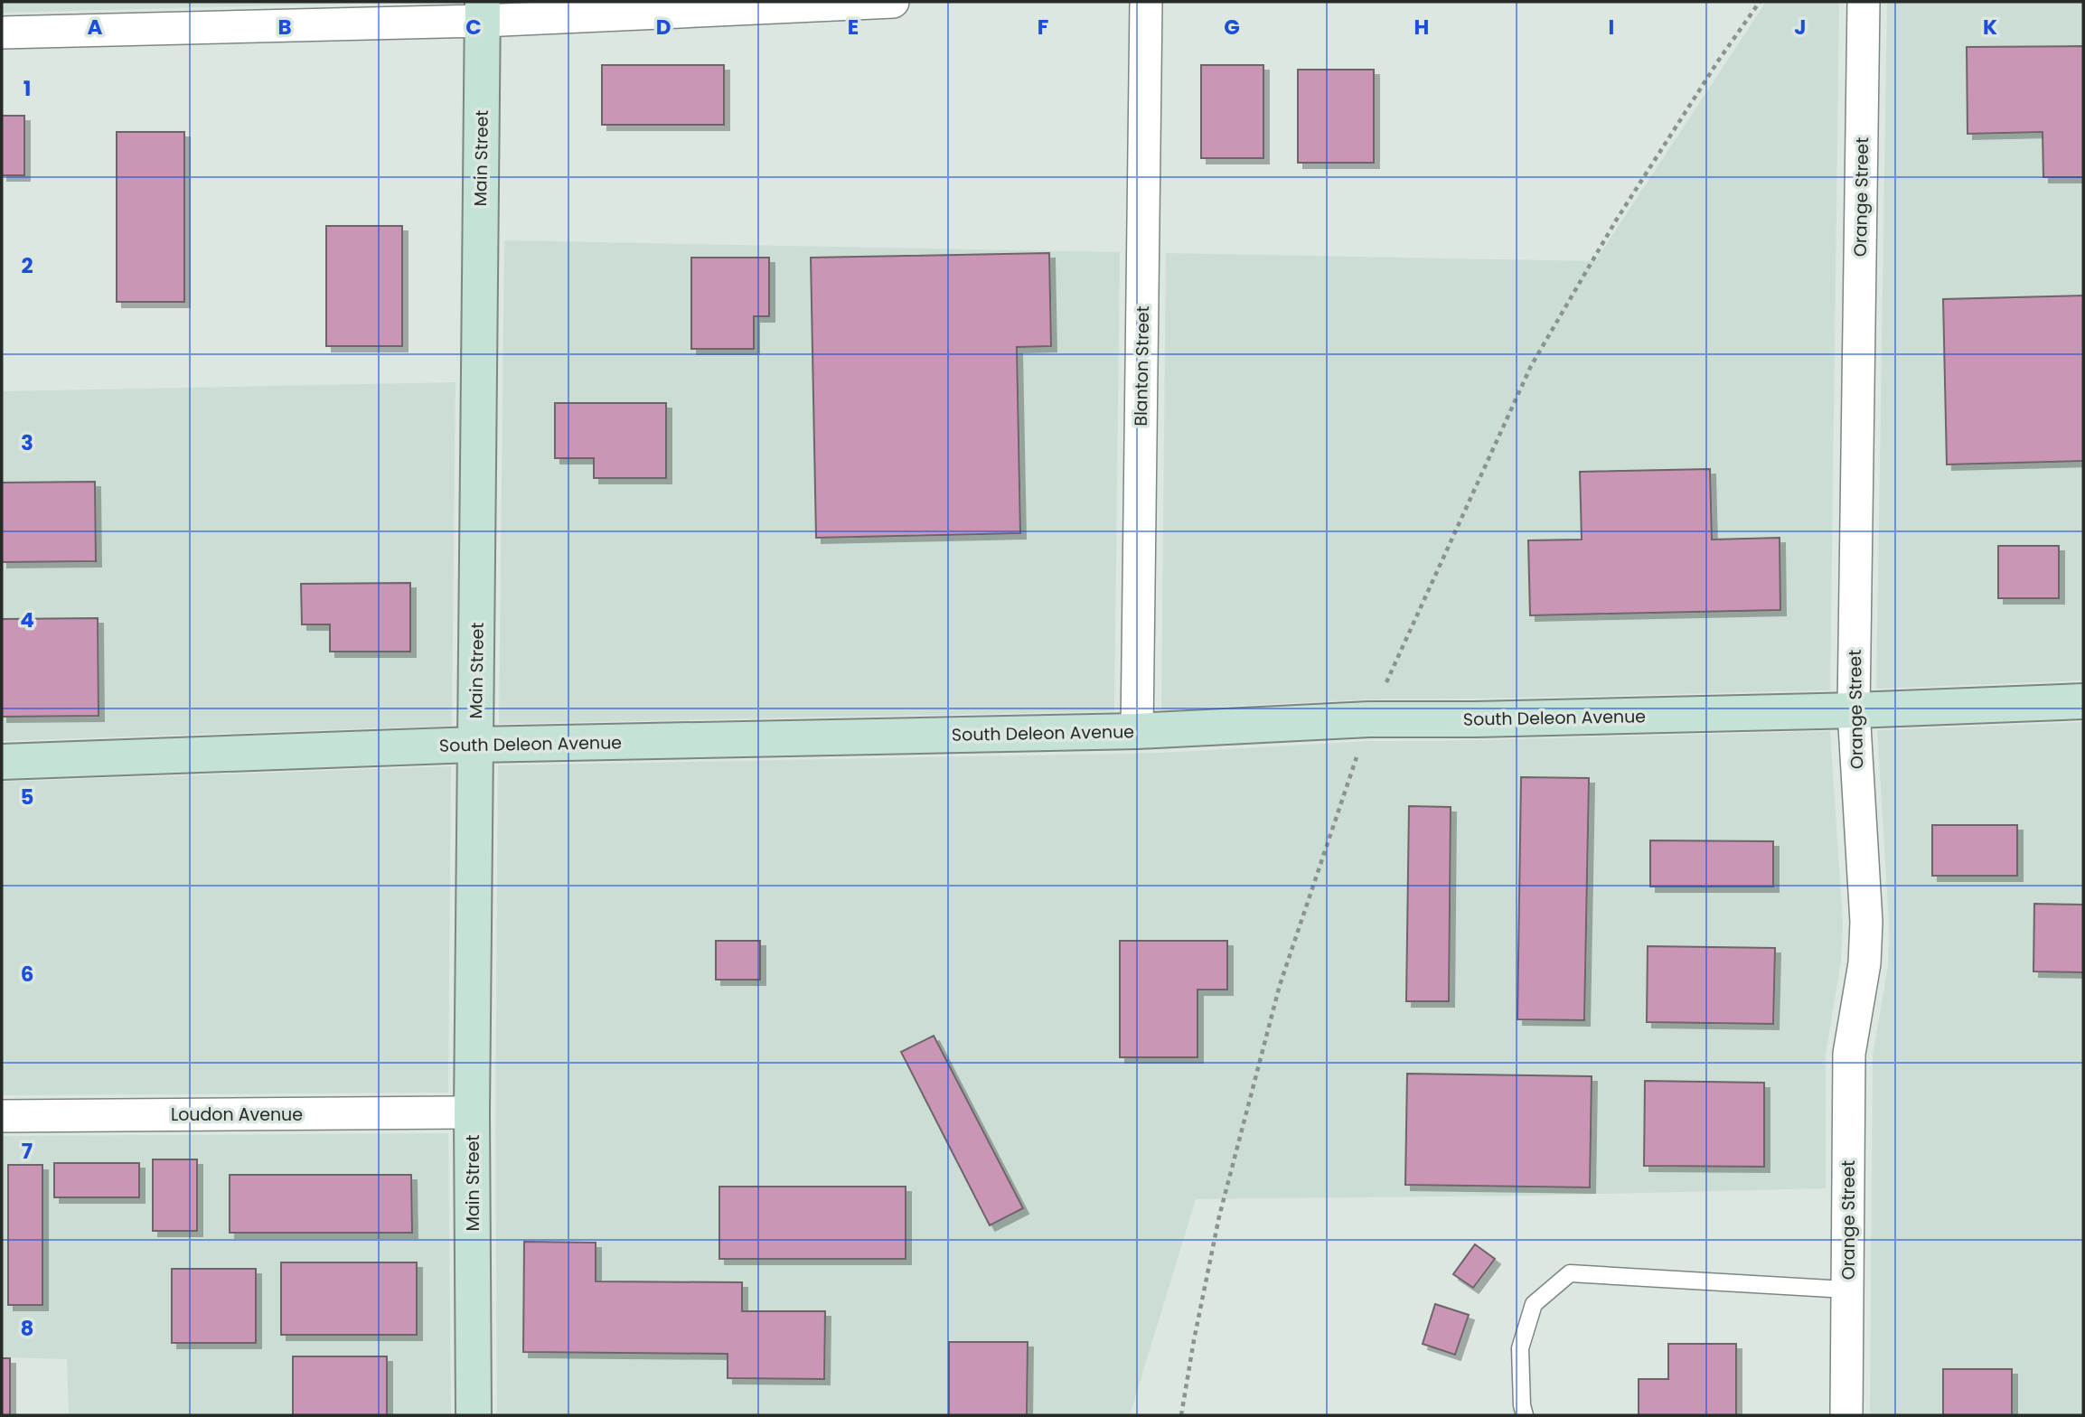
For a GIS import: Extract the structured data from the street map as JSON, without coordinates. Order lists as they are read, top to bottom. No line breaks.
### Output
{"streets":{"street":["Main Street","Orange Street","Blanton Street","South Deleon Avenue","Loudon Avenue"]},"crossings":[["Main Street","South Deleon Avenue"],["Main Street","Loudon Avenue"],["Orange Street","South Deleon Avenue"],["Blanton Street","South Deleon Avenue"]],"grid":{"columns":["A","B","C","D","E","F","G","H","I","J","K"],"rows":["1","2","3","4","5","6","7","8"]}}
